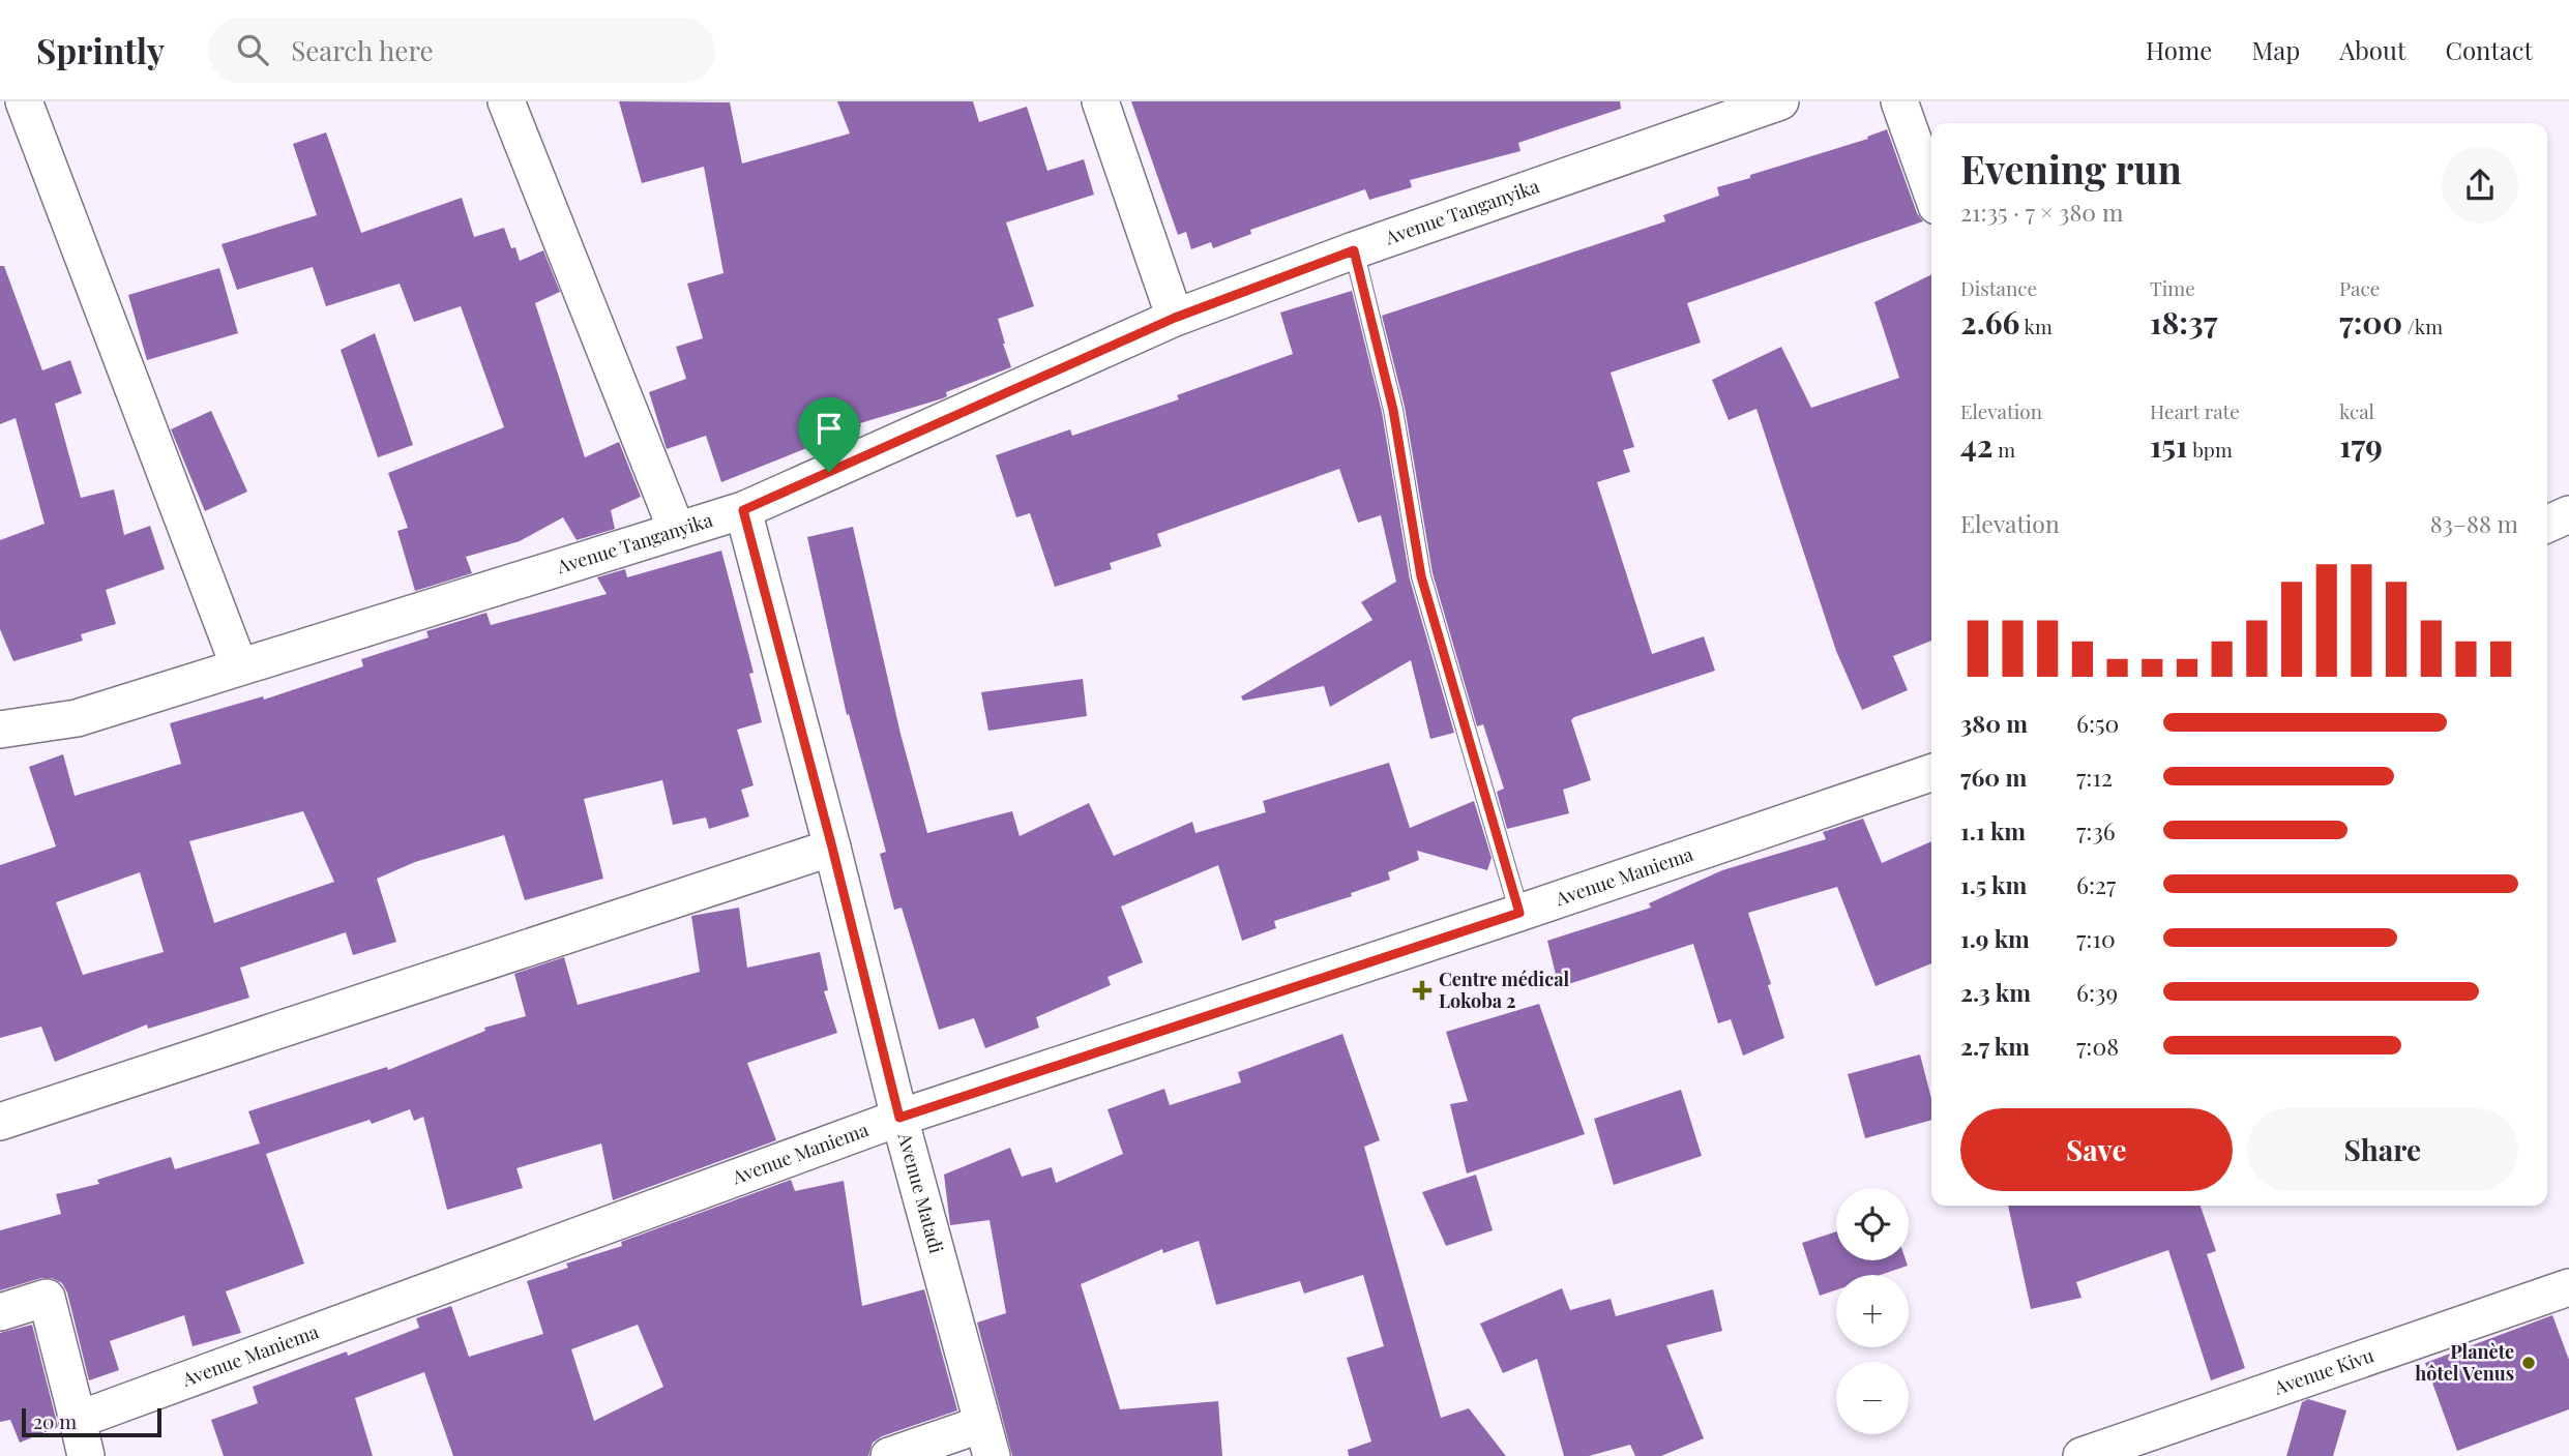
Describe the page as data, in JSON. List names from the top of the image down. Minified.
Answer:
{"streets":{"street":["Avenue Tanganyika","Avenue Maniema","Avenue Matadi","Avenue Kivu"]},"crossings":[["Avenue Tanganyika","Avenue Matadi"],["Avenue Maniema","Avenue Matadi"]],"places":{"health":["Centre médical Lokoba 2"],"other":["Planète hôtel Venus"]},"scale_bar":"20 m","page":{"header":"Sprintly","search":"Search here","nav":["Home","Map","About","Contact"],"heading":["Evening run","21:35 · 7 × 380 m"],"stats":[["Distance","2.66 km"],["Time","18:37"],["Pace","7:00 /km"],["Elevation","42 m"],["Heart rate","151 bpm"],["kcal","179"]],"chart":["Elevation","83–88 m"],"list":[{"name":"380 m","note":"6:50"},{"name":"760 m","note":"7:12"},{"name":"1.1 km","note":"7:36"},{"name":"1.5 km","note":"6:27"},{"name":"1.9 km","note":"7:10"},{"name":"2.3 km","note":"6:39"},{"name":"2.7 km","note":"7:08"}],"buttons":["Save","Share"],"map_buttons":["+","−"],"scale":"20 m"}}
